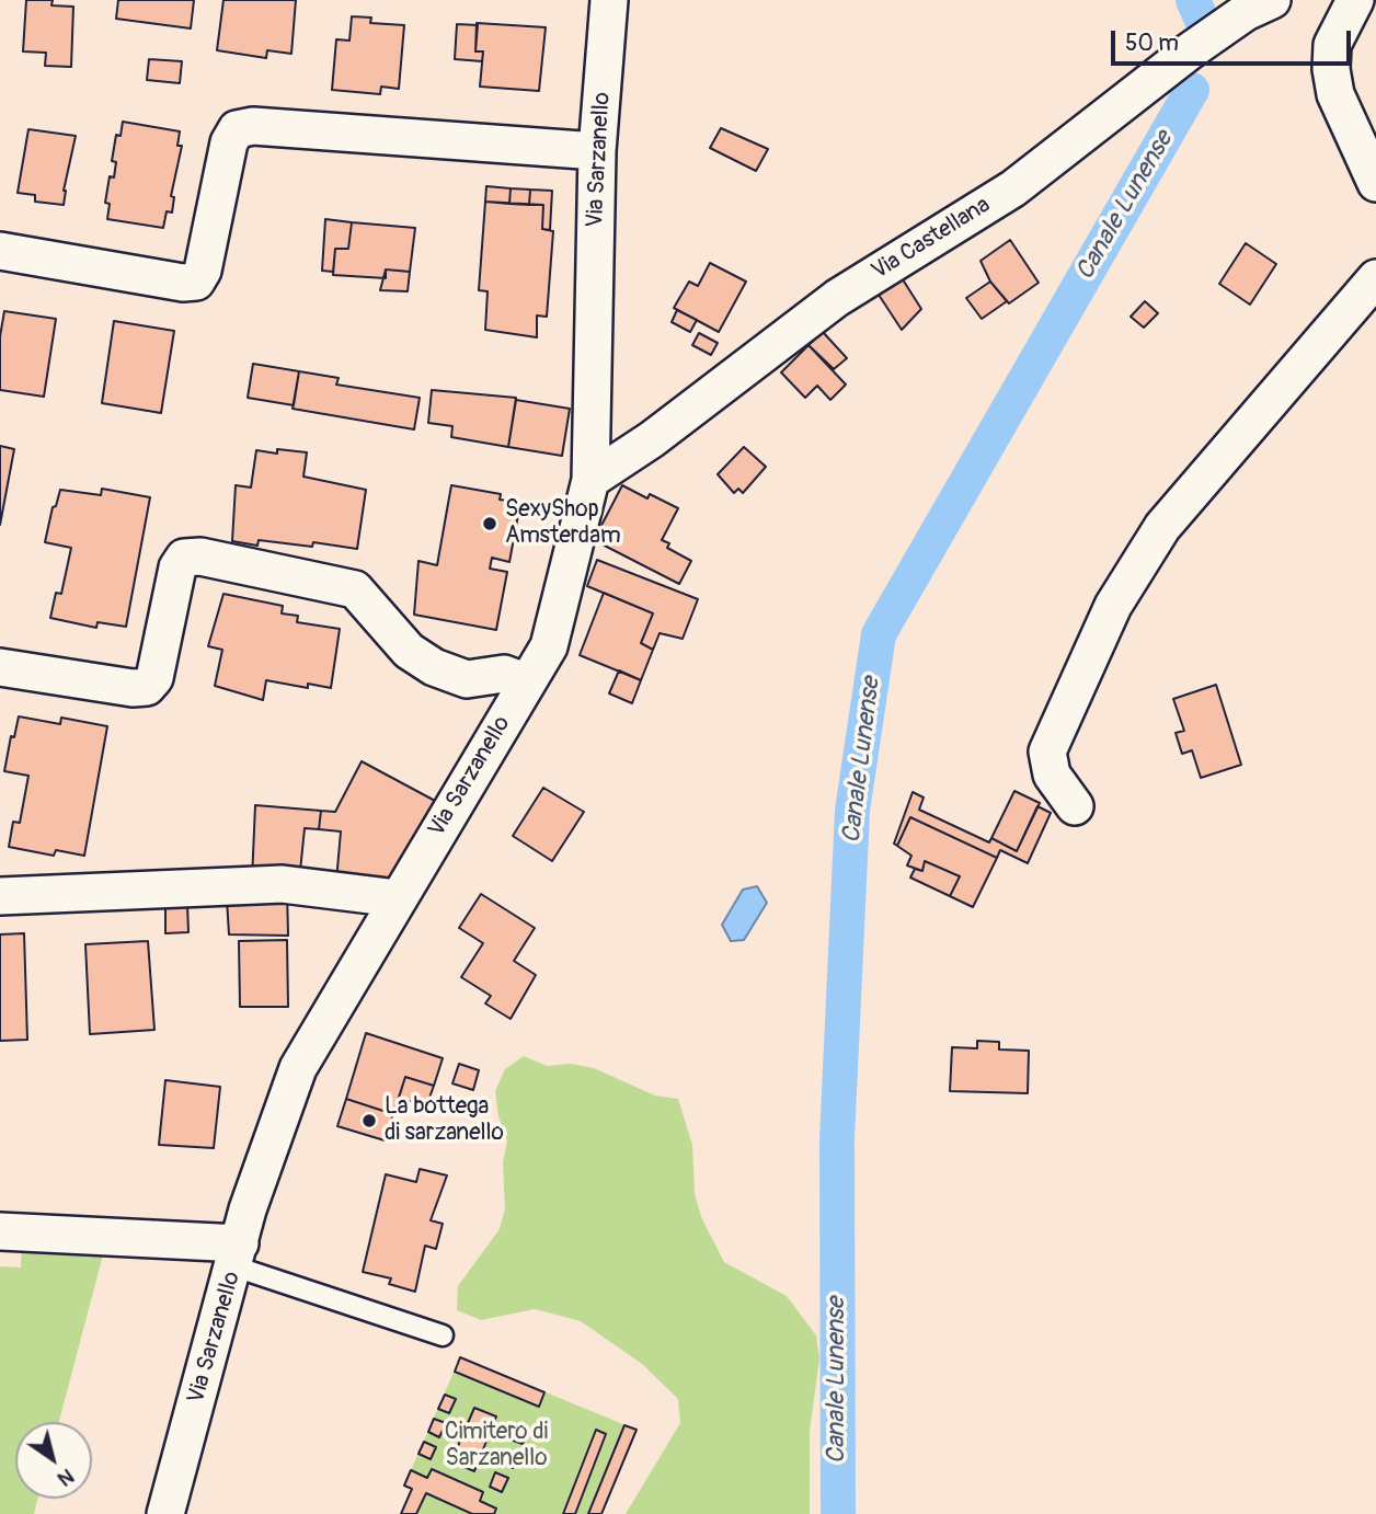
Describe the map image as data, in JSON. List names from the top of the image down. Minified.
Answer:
{"streets":{"street":["Via Sarzanello","Via Castellana"]},"crossings":[["Via Sarzanello","Via Castellana"]],"water":["Canale Lunense"],"parks":["Cimitero di Sarzanello"],"places":["SexyShop Amsterdam","La bottega di sarzanello"],"scale_bar":"50 m","north":"bottom right"}
